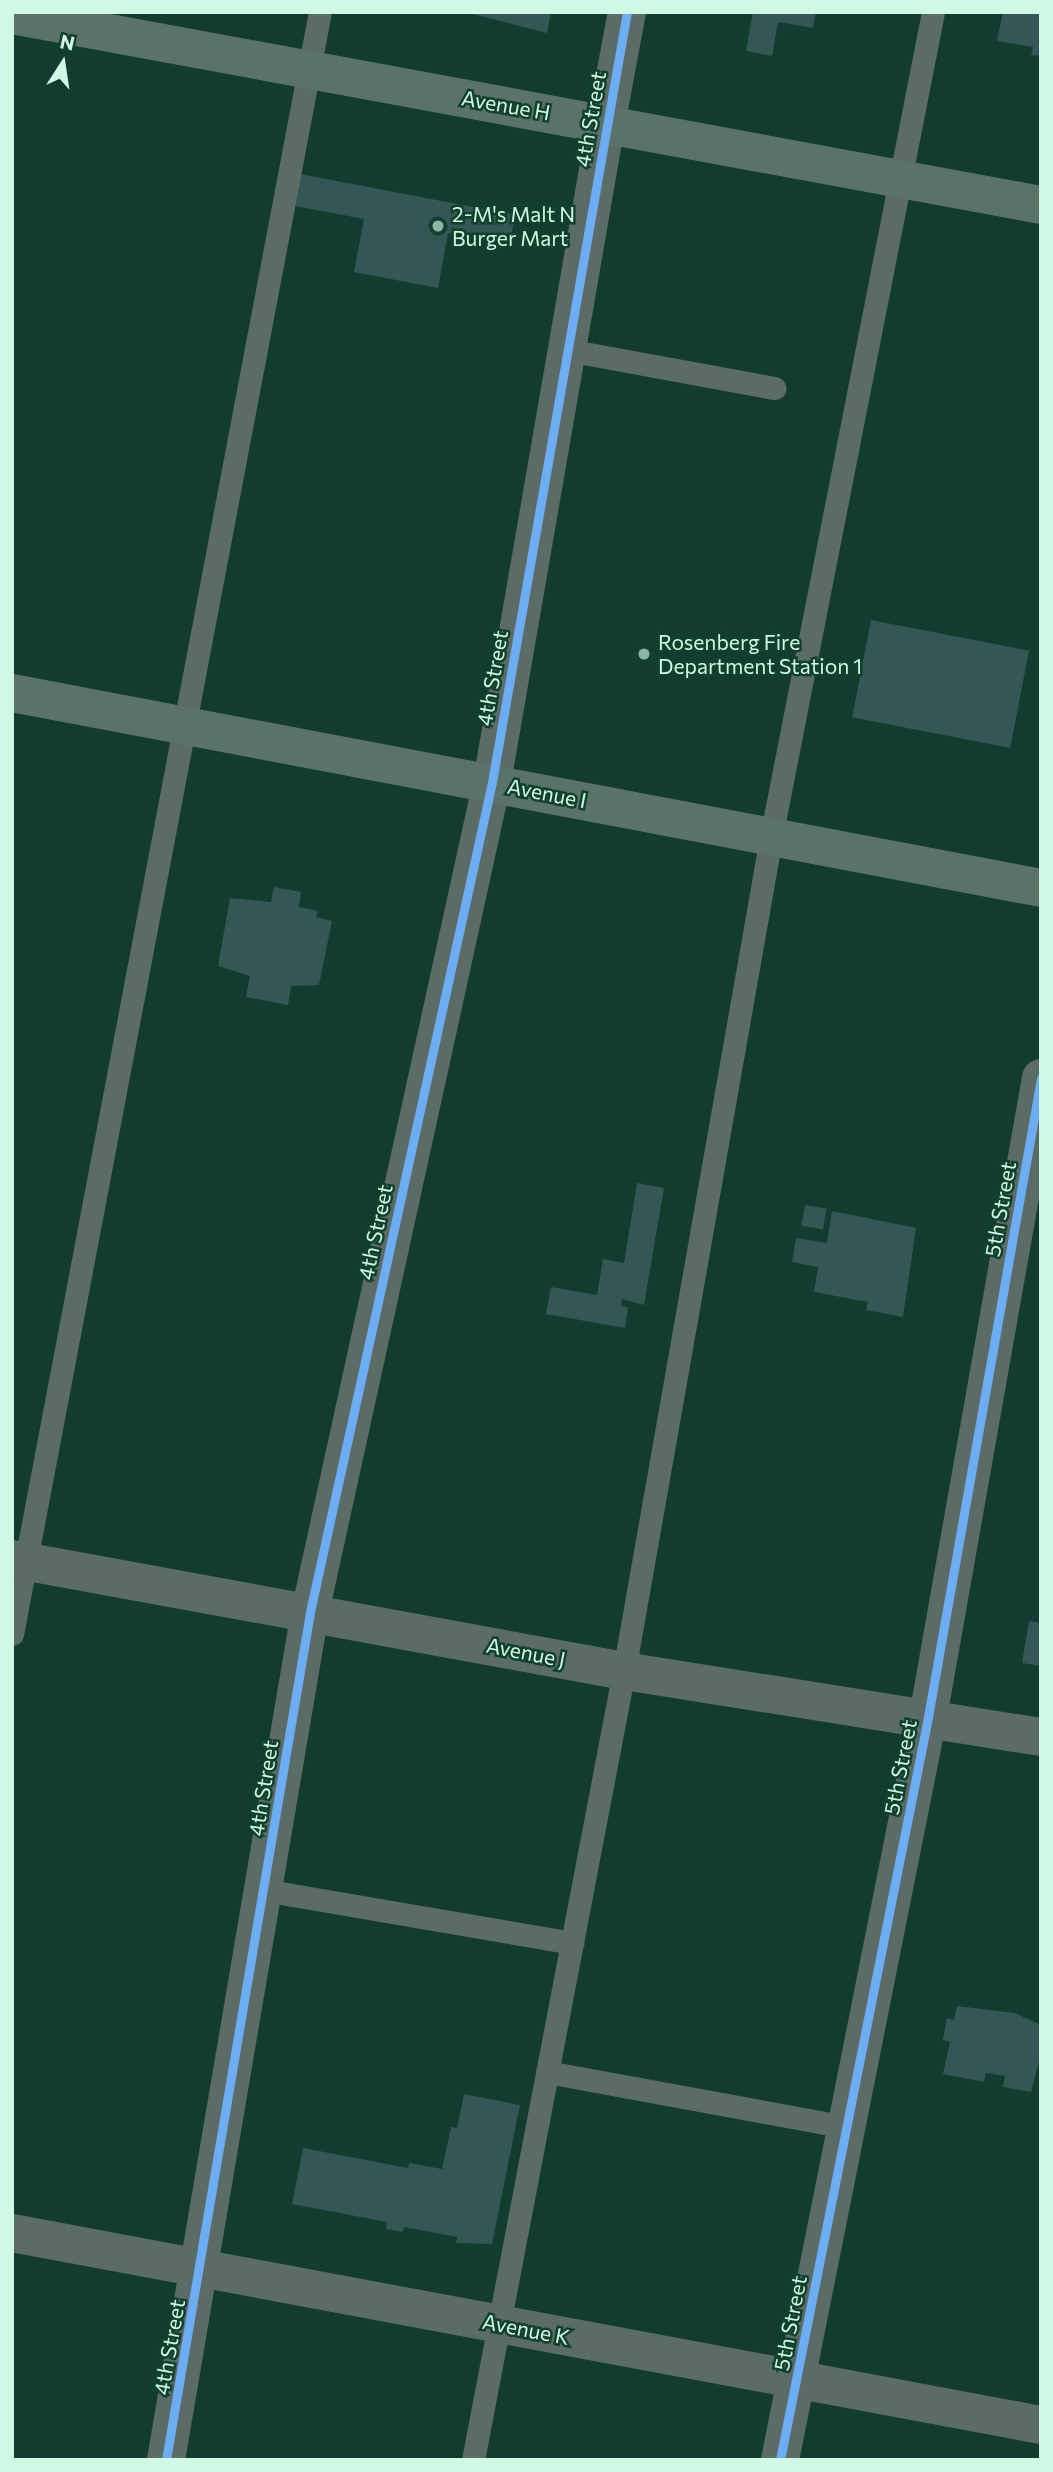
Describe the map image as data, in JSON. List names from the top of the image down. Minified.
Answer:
{"streets":{"main road":["Avenue H","Avenue I"],"street":["4th Street","5th Street","Avenue J","Avenue K"]},"crossings":[["Avenue H","4th Street"],["4th Street","Avenue I"],["4th Street","Avenue J"],["4th Street","Avenue K"],["5th Street","Avenue J"],["5th Street","Avenue K"]],"places":["2-M's Malt N Burger Mart","Rosenberg Fire Department Station 1"],"north":"top"}
